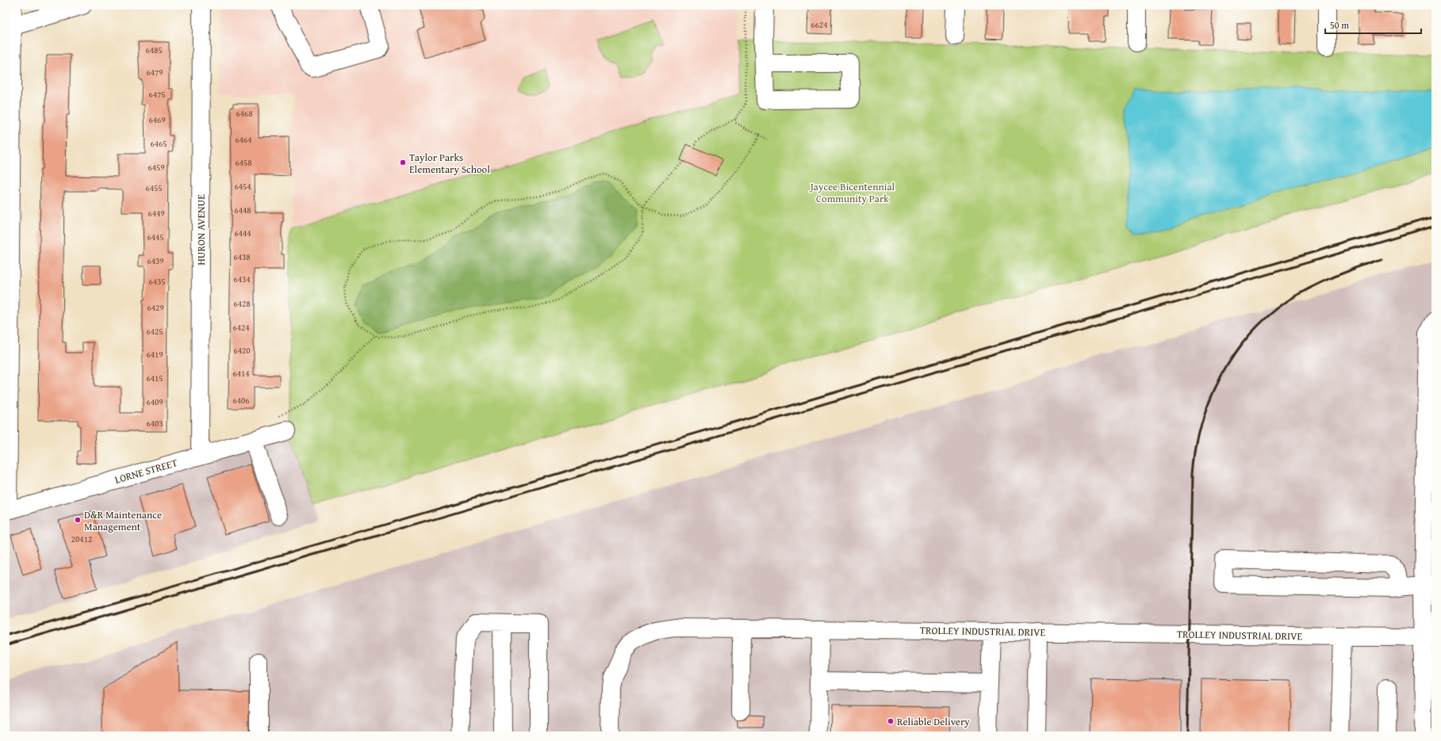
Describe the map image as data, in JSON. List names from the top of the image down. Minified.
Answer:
{"streets":{"street":["HURON AVENUE","LORNE STREET","TROLLEY INDUSTRIAL DRIVE"]},"crossings":[["HURON AVENUE","LORNE STREET"]],"parks":["Jaycee Bicentennial Community Park"],"places":["Taylor Parks Elementary School","D&R Maintenance Management","Reliable Delivery"],"house_numbers":["6624","6485","6479","6475","6468","6469","6464","6465","6458","6459","6454","6455","6448","6449","6444","6445","6438","6439","6434","6435","6428","6429","6424","6425","6420","6419","6414","6415","6406","6409","6403","20412"],"scale_bar":"50 m"}
